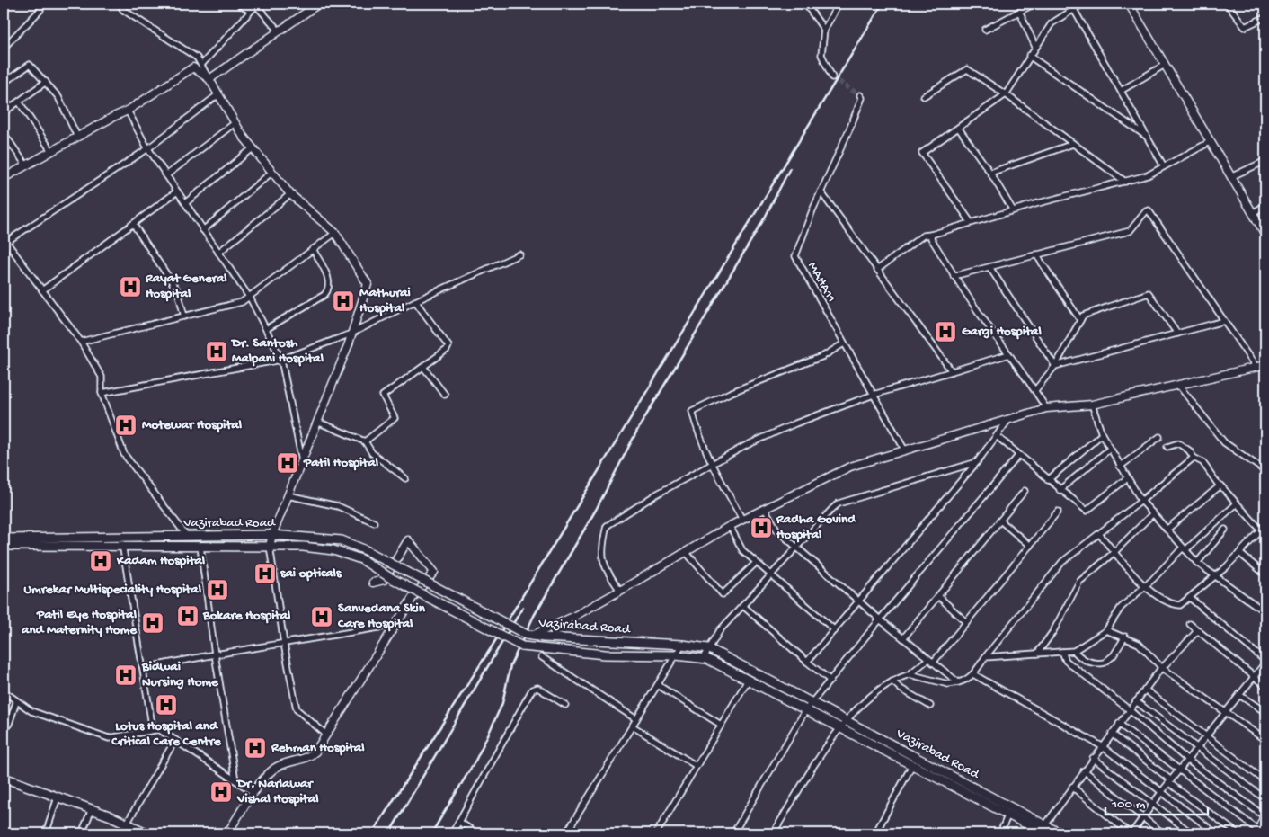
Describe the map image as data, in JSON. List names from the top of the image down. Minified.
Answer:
{"streets":{"main road":["Vazirabad Road"],"street":["MAHA11"]},"places":{"hospital":["Rayat General Hospital","Mathurai Hospital","Gargi Hospital","Dr. Santosh Malpani Hospital","Motewar Hospital","Patil Hospital","Radha Govind Hospital","Kadam Hospital","sai opticals","Umrekar Multispeciality Hospital","Bokare Hospital","Sanvedana Skin Care Hospital","Patil Eye Hospital and Maternity Home","Bidwai Nursing Home","Lotus Hospital and Critical Care Centre","Rehman Hospital","Dr. Narlawar Vishal Hospital"]},"scale_bar":"100 m"}
